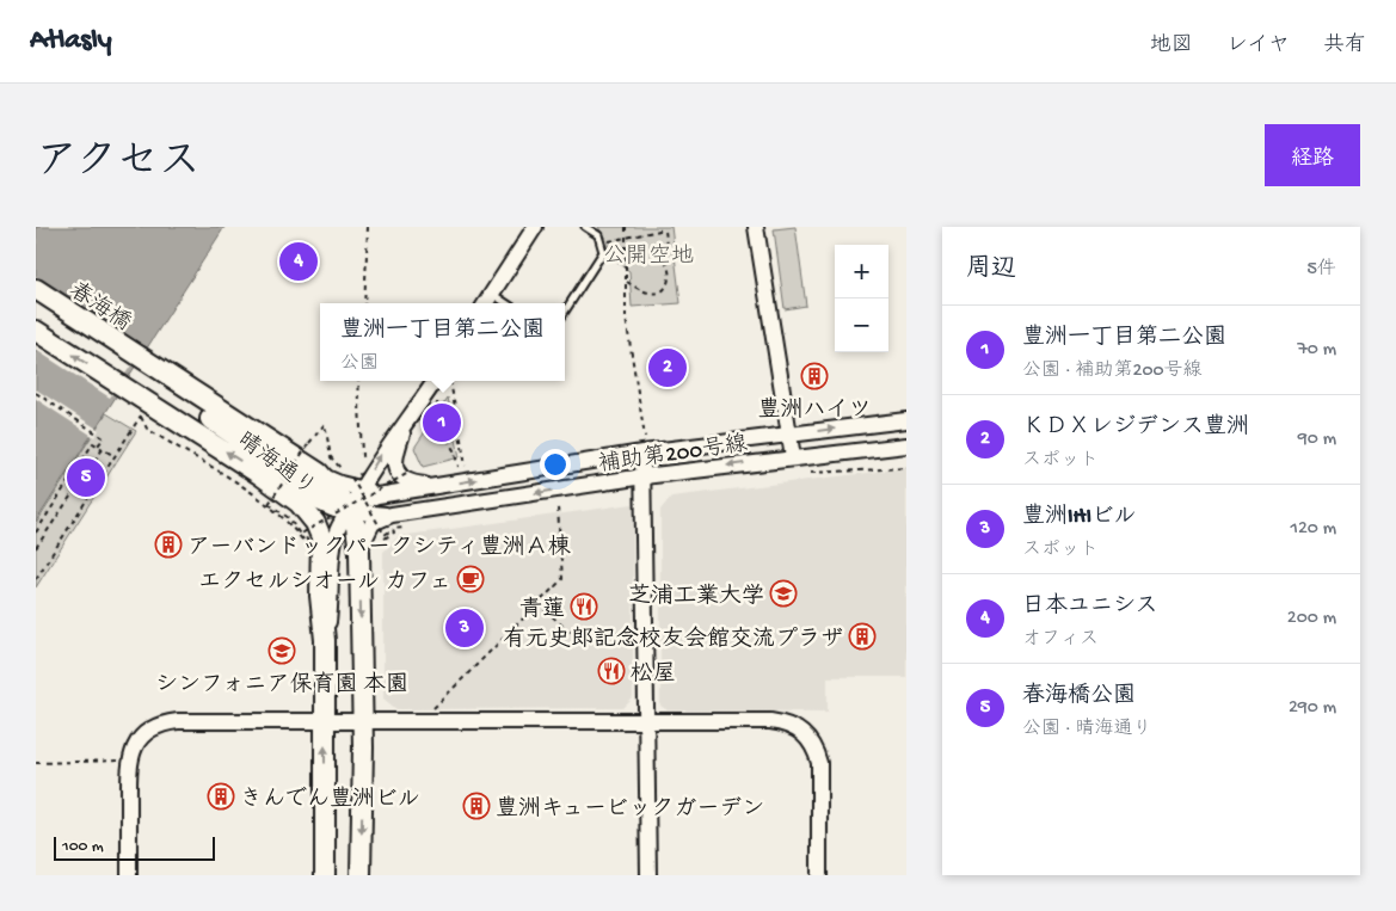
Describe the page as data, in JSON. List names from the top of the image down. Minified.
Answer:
{"streets":{"main road":["春海橋","晴海通り"],"street":["補助第200号線"]},"crossings":[["春海橋","晴海通り"],["補助第200号線","晴海通り"]],"parks":["公開空地"],"places":{"building":["豊洲ハイツ","アーバンドックパークシティ豊洲Ａ棟","有元史郎記念校友会館交流プラザ","きんでん豊洲ビル","豊洲キュービックガーデン"],"cafe":["エクセルシオール カフェ"],"school or university":["芝浦工業大学","シンフォニア保育園 本園"],"restaurant":["青蓮","松屋"]},"scale_bar":"100 m","page":{"header":"Atlasly","nav":["地図","レイヤ","共有"],"title":"アクセス","buttons":"経路","heading":["周辺","5件"],"pins":["4","2","1","5","3"],"map_buttons":["+","−"],"popup":["豊洲一丁目第二公園","公園"],"list":[{"mark":"1","name":"豊洲一丁目第二公園","note":"公園 · 補助第200号線","value":"70 m"},{"mark":"2","name":"ＫＤＸレジデンス豊洲","note":"スポット","value":"90 m"},{"mark":"3","name":"豊洲IHIビル","note":"スポット","value":"120 m"},{"mark":"4","name":"日本ユニシス","note":"オフィス","value":"200 m"},{"mark":"5","name":"春海橋公園","note":"公園 · 晴海通り","value":"290 m"}],"scale":"100 m"}}
